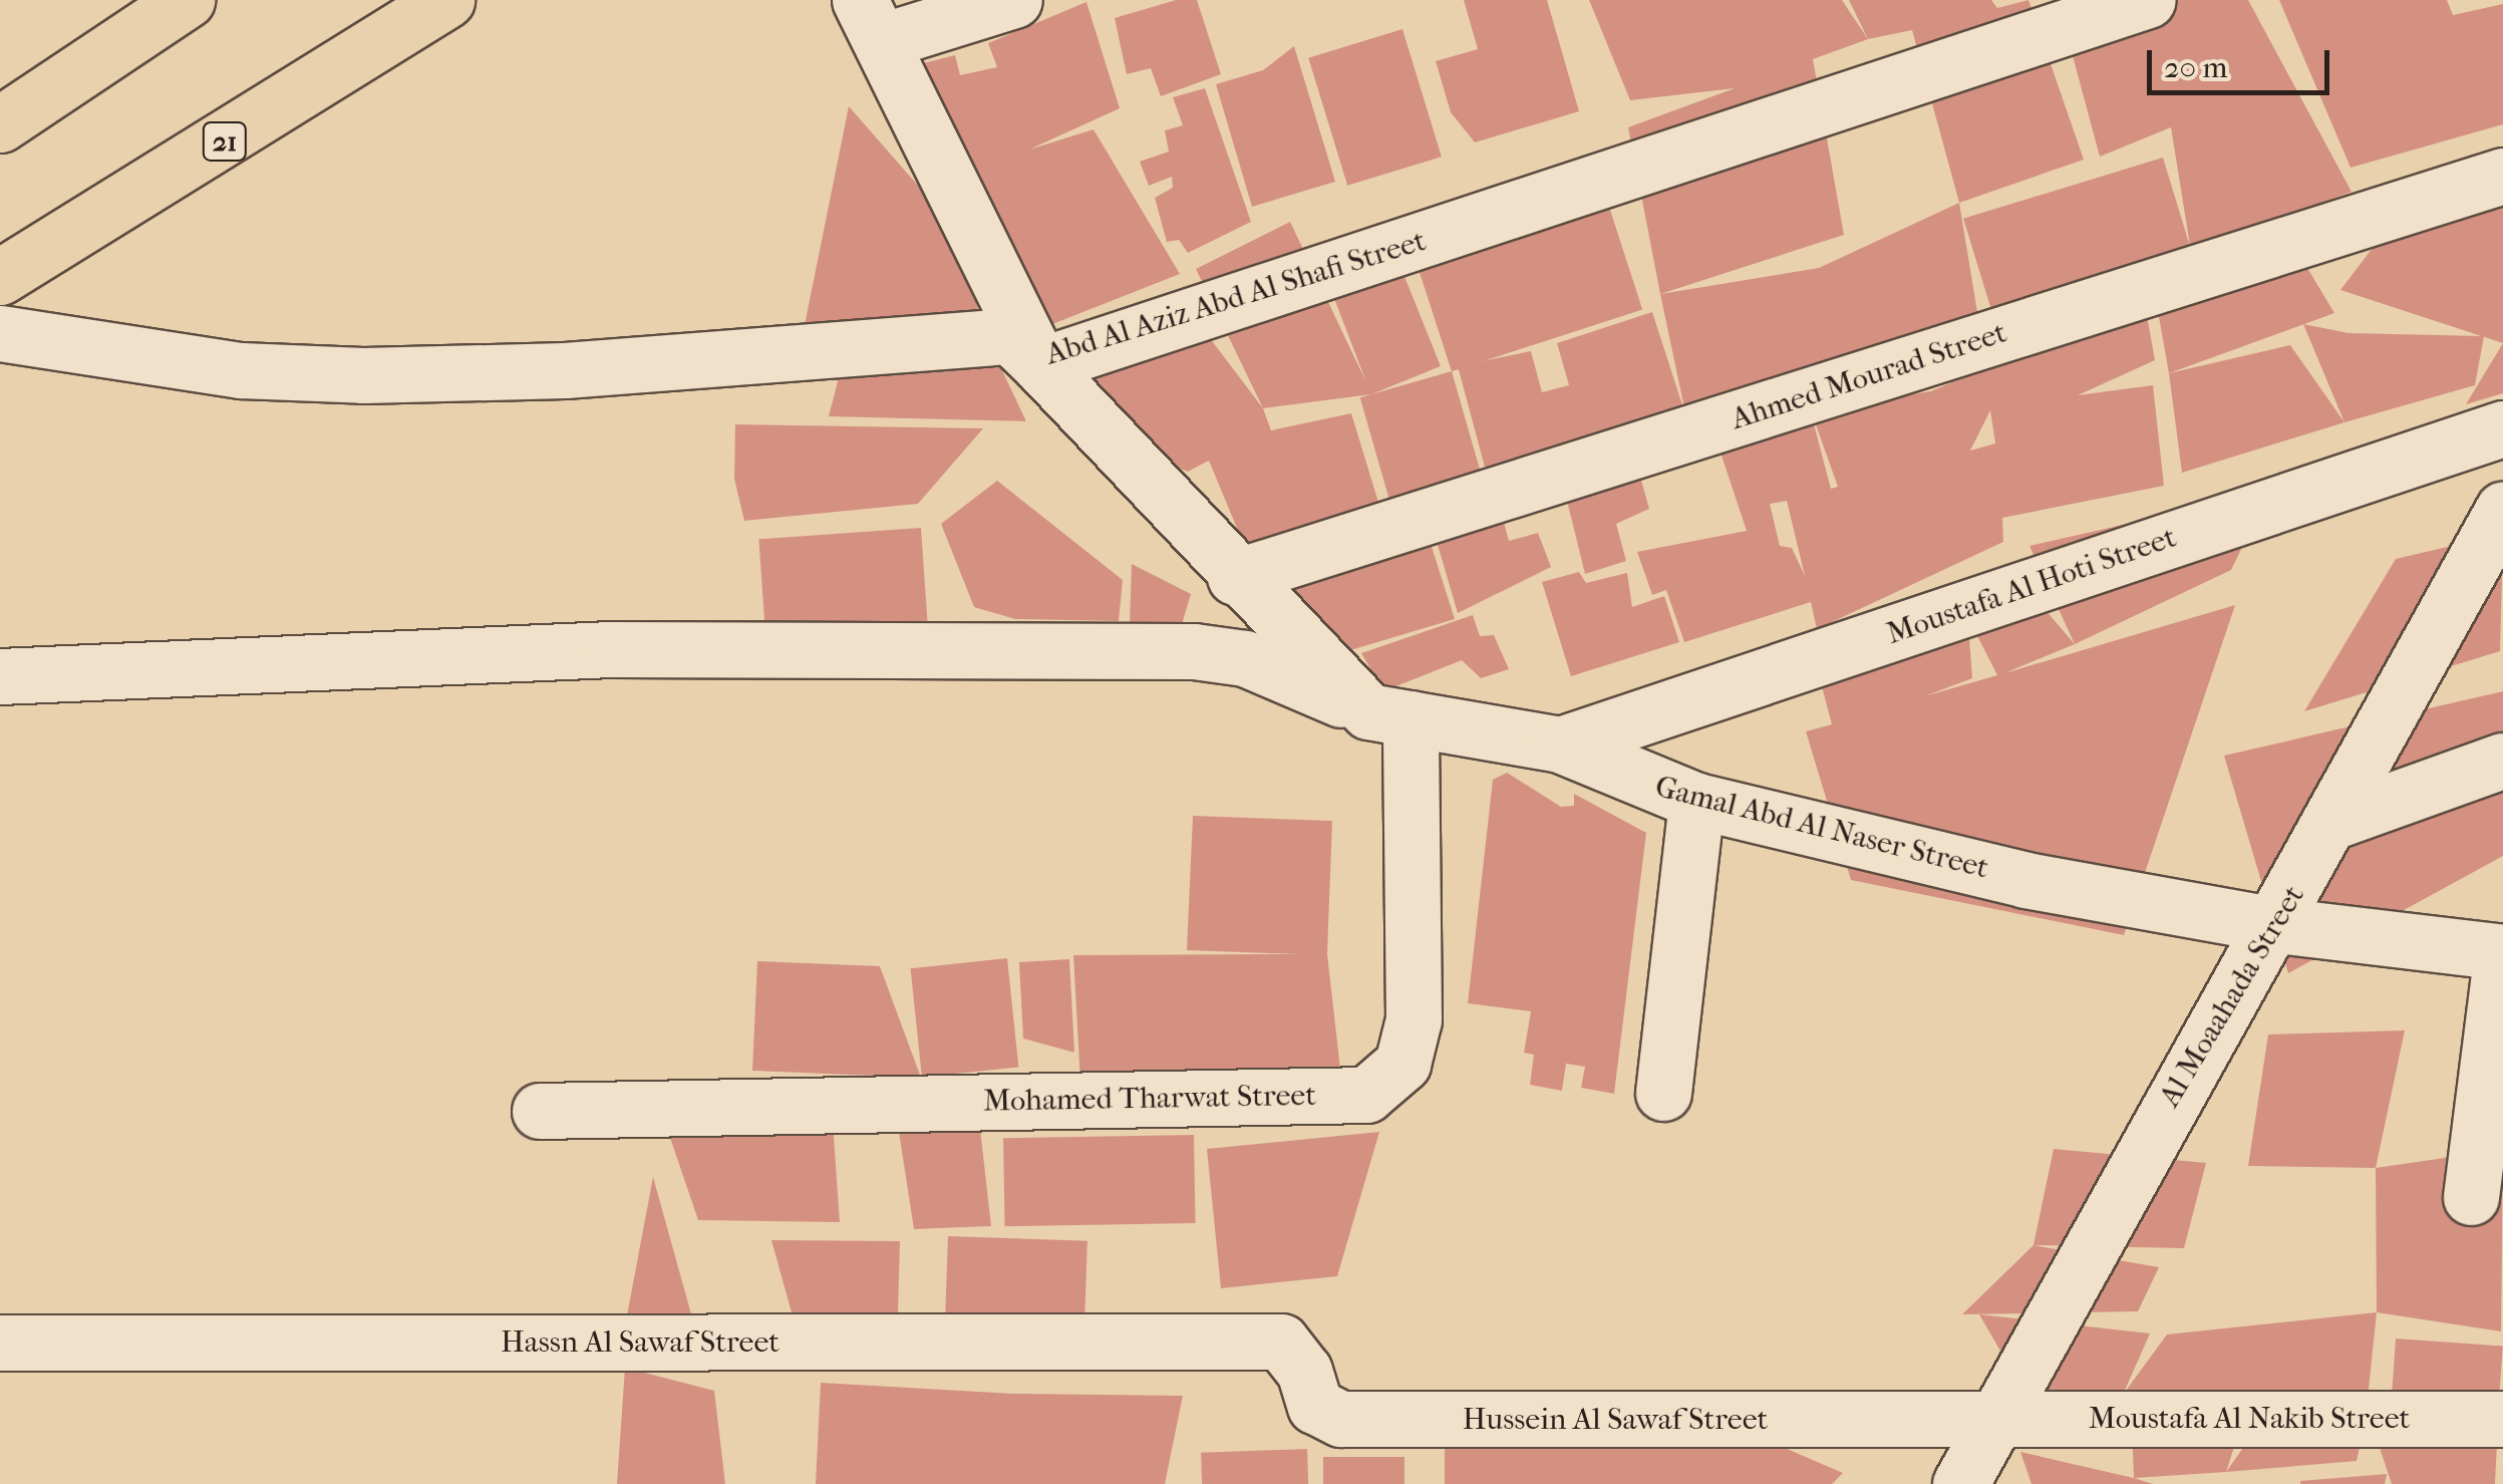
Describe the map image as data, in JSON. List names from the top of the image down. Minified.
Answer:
{"streets":{"highway":["21"],"street":["Abd Al Aziz Abd Al Shafi Street","Ahmed Mourad Street","Moustafa Al Hoti Street","Gamal Abd Al Naser Street","Al Moaahada Street","Mohamed Tharwat Street","Hassn Al Sawaf Street","Moustafa Al Nakib Street","Hussein Al Sawaf Street"]},"crossings":[["Moustafa Al Hoti Street","Gamal Abd Al Naser Street"],["Gamal Abd Al Naser Street","Al Moaahada Street"],["Gamal Abd Al Naser Street","Mohamed Tharwat Street"],["Al Moaahada Street","Moustafa Al Nakib Street"],["Al Moaahada Street","Hussein Al Sawaf Street"],["Hassn Al Sawaf Street","Hussein Al Sawaf Street"],["Moustafa Al Nakib Street","Hussein Al Sawaf Street"]],"scale_bar":"20 m"}
